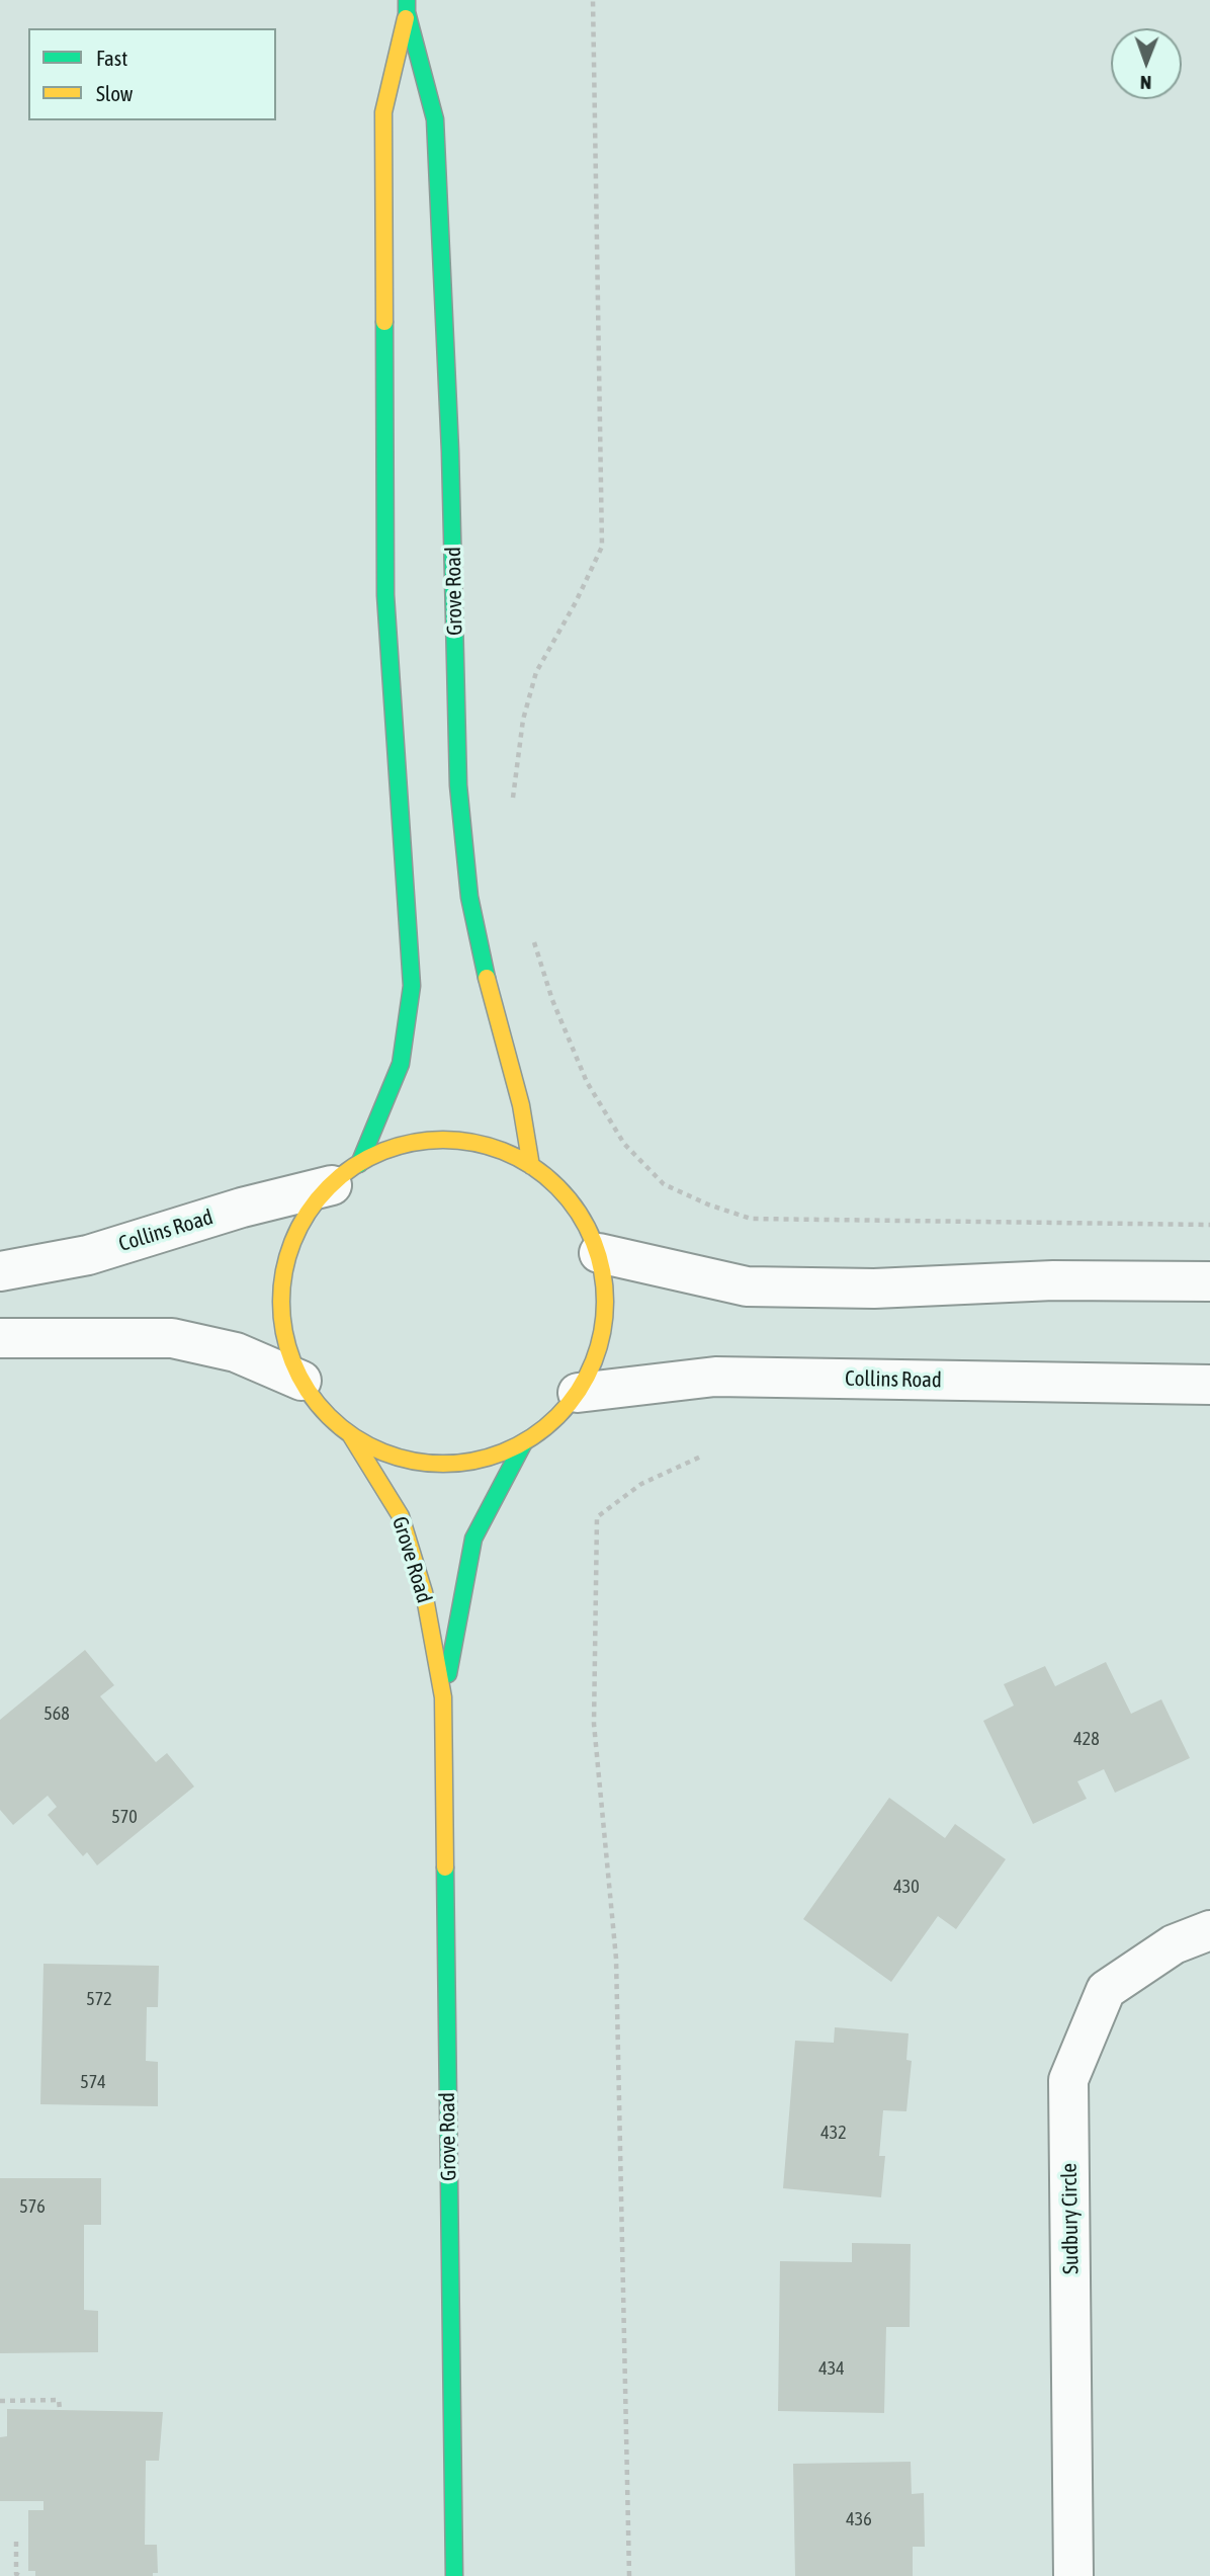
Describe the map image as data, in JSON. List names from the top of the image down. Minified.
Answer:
{"streets":{"street":["Grove Road","Collins Road","Sudbury Circle"]},"crossings":[["Grove Road","Collins Road"]],"house_numbers":["568","428","570","430","572","574","432","576","434","436"],"legend":["Fast","Slow"],"north":"bottom"}
